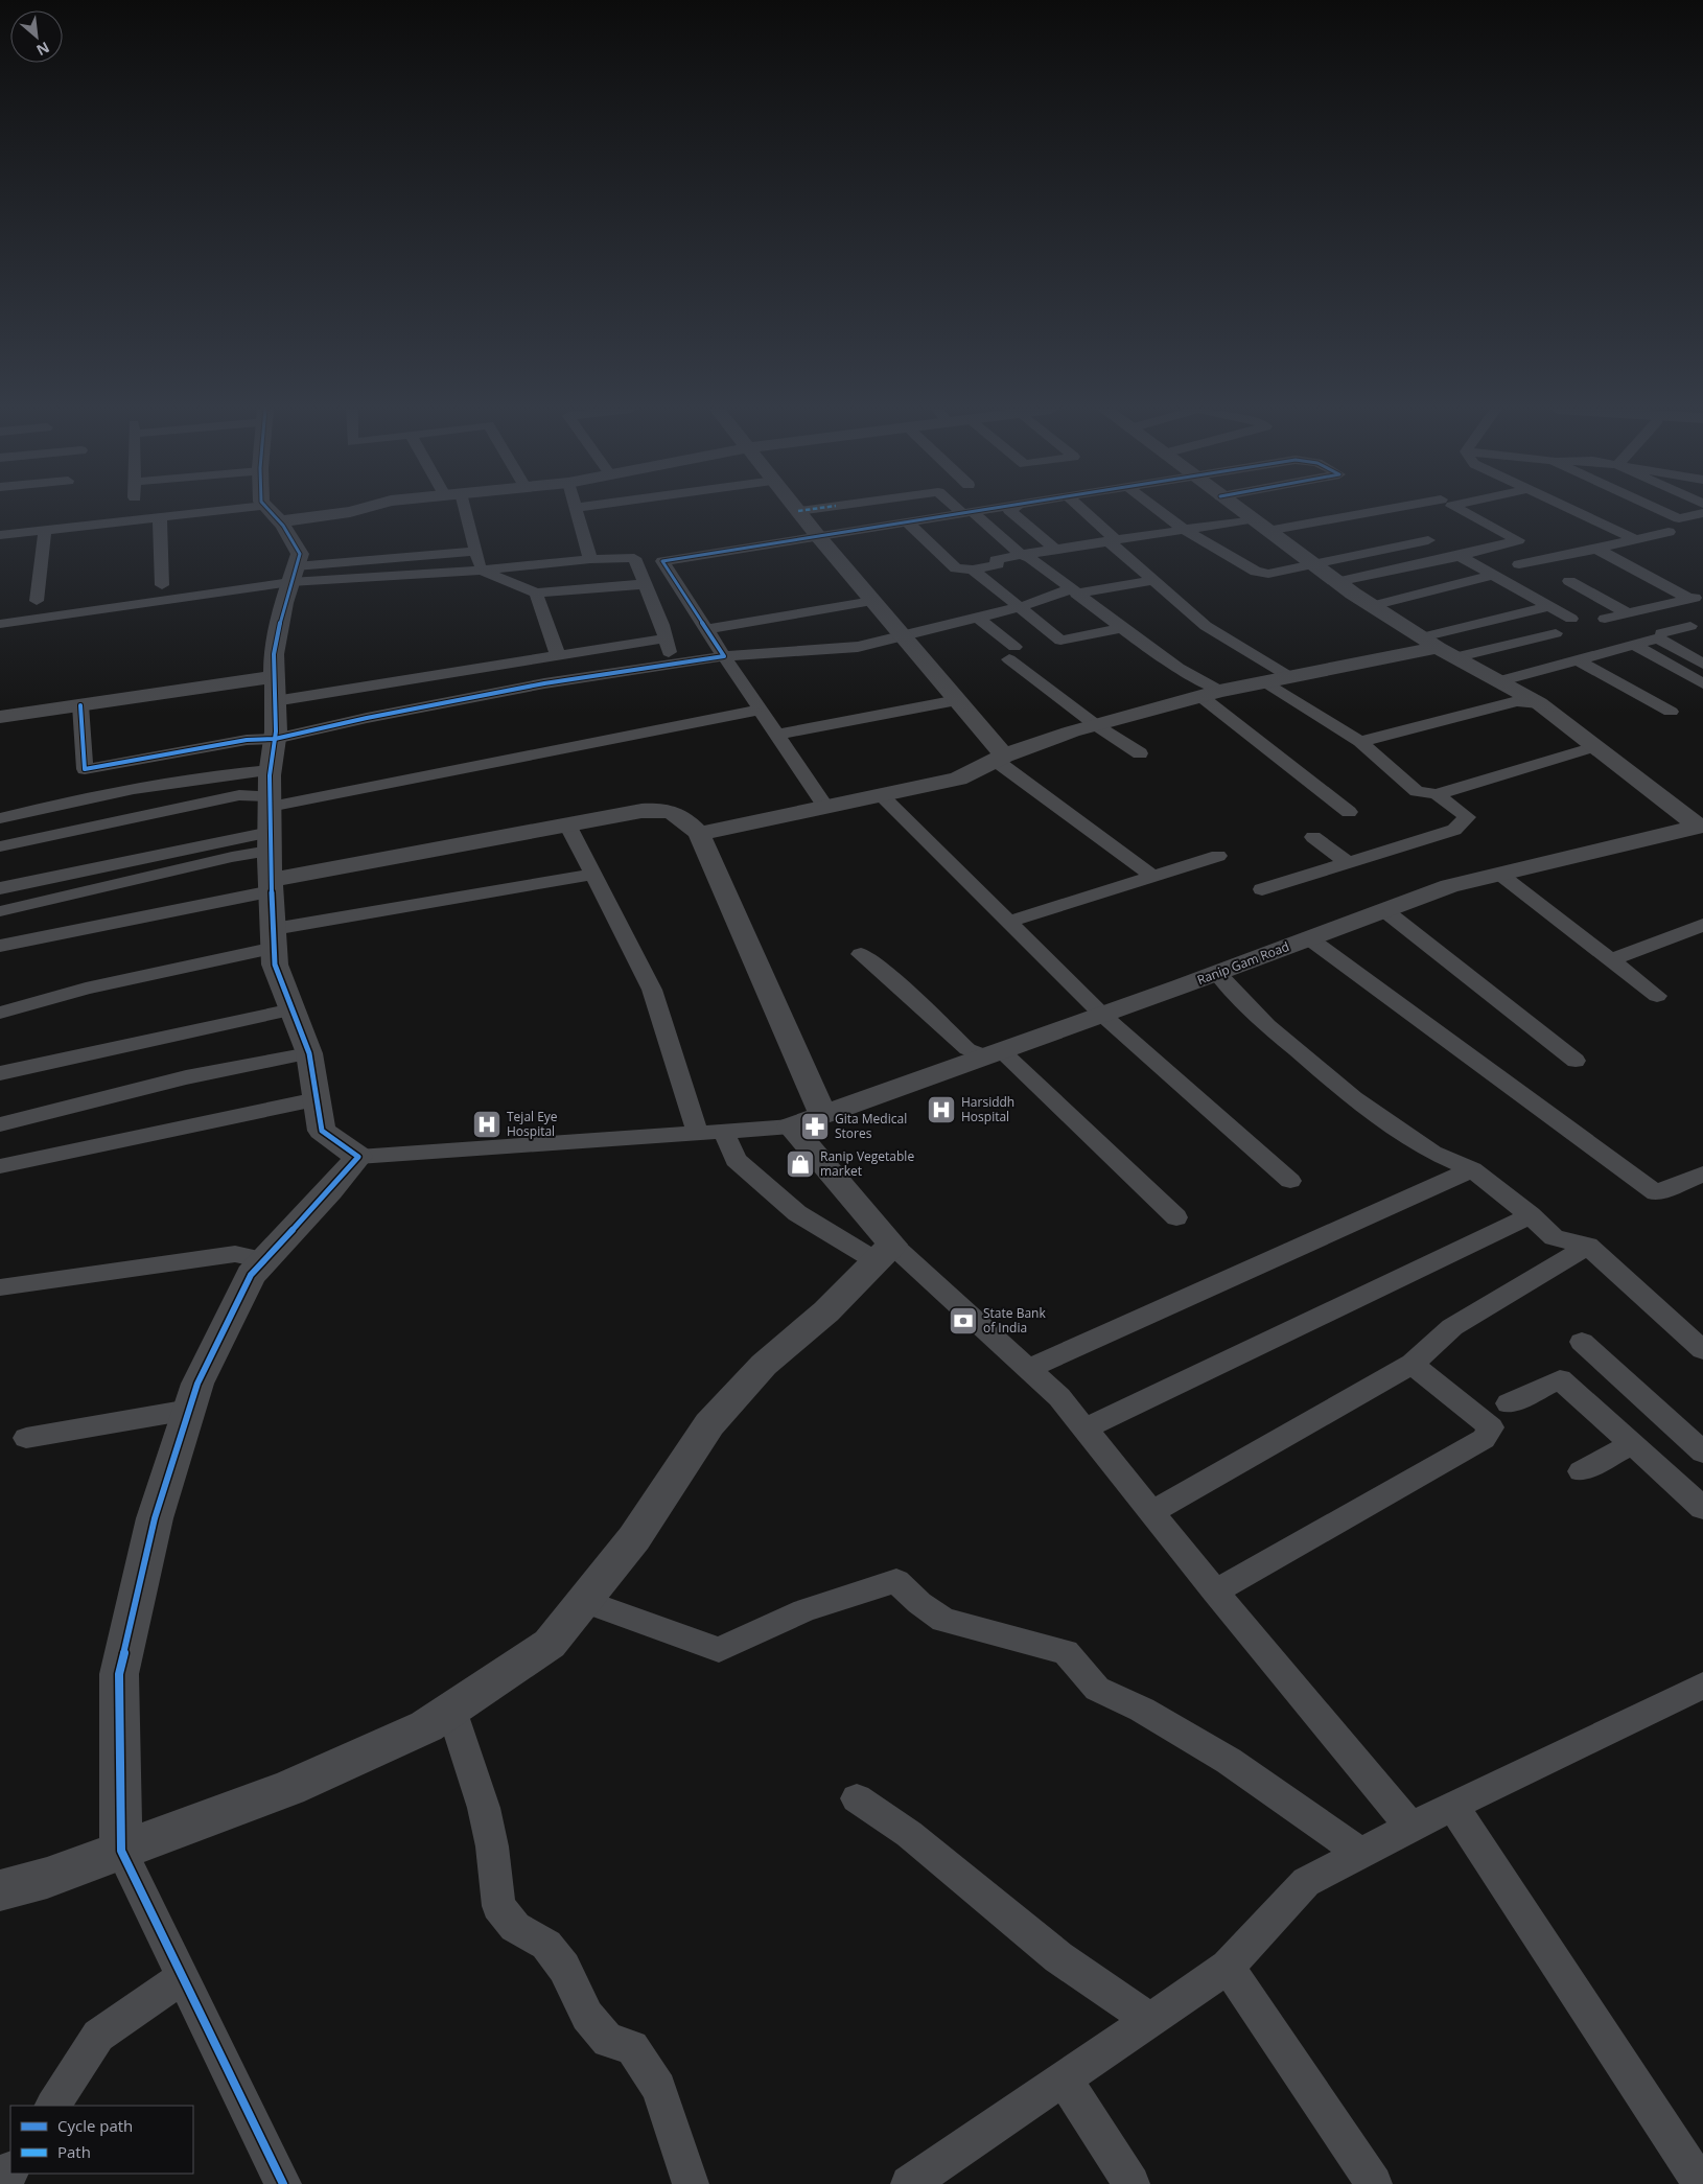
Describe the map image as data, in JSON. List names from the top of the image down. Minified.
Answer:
{"streets":{"street":["Ranip Gam Road"]},"places":{"hospital":["Harsiddh Hospital","Tejal Eye Hospital"],"pharmacy":["Gita Medical Stores"],"shop":["Ranip Vegetable market"],"bank":["State Bank of India"]},"legend":["Cycle path","Path"],"north":"bottom right"}
